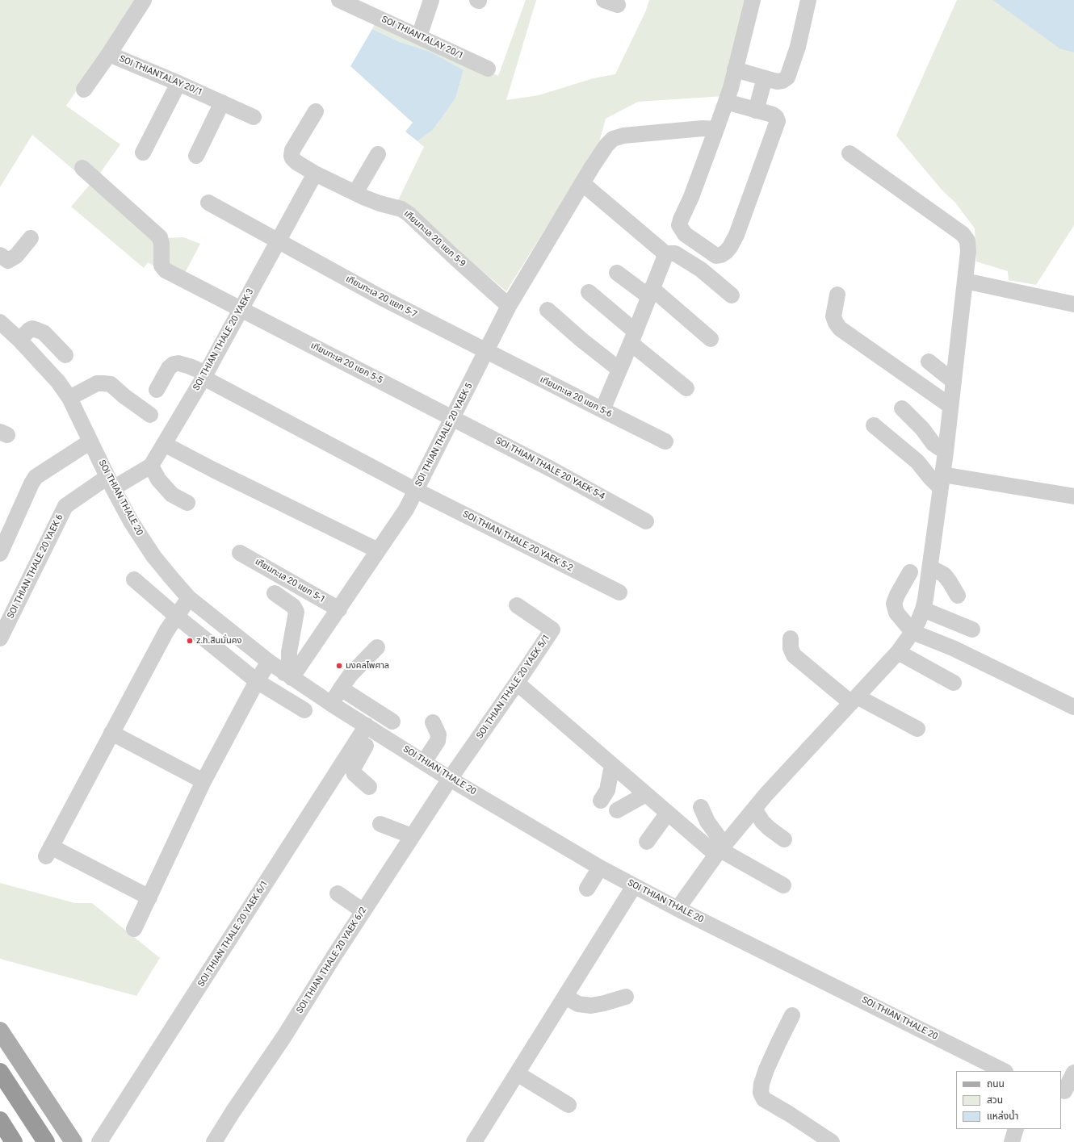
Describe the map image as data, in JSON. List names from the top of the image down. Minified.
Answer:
{"streets":{"street":["SOI THIANTALAY 20/1","เทียนทะเล 20 แยก 5-9","เทียนทะเล 20 แยก 5-7","SOI THIAN THALE 20 YAEK 3","เทียนทะเล 20 แยก 5-5","เทียนทะเล 20 แยก 5-6","SOI THIAN THALE 20 YAEK 5","SOI THIAN THALE 20 YAEK 5-4","SOI THIAN THALE 20","SOI THIAN THALE 20 YAEK 5-2","SOI THIAN THALE 20 YAEK 6","เทียนทะเล 20 แยก 5-1","SOI THIAN THALE 20 YAEK 5/1","SOI THIAN THALE 20 YAEK 6/1","SOI THIAN THALE 20 YAEK 6/2"]},"crossings":[["เทียนทะเล 20 แยก 5-9","SOI THIAN THALE 20 YAEK 3"],["เทียนทะเล 20 แยก 5-9","SOI THIAN THALE 20 YAEK 5"],["เทียนทะเล 20 แยก 5-7","SOI THIAN THALE 20 YAEK 3"],["เทียนทะเล 20 แยก 5-7","เทียนทะเล 20 แยก 5-6"],["เทียนทะเล 20 แยก 5-7","SOI THIAN THALE 20 YAEK 5"],["SOI THIAN THALE 20 YAEK 3","เทียนทะเล 20 แยก 5-5"],["SOI THIAN THALE 20 YAEK 3","SOI THIAN THALE 20"],["SOI THIAN THALE 20 YAEK 3","SOI THIAN THALE 20 YAEK 5-2"],["SOI THIAN THALE 20 YAEK 3","SOI THIAN THALE 20 YAEK 6"],["เทียนทะเล 20 แยก 5-5","SOI THIAN THALE 20 YAEK 5"],["เทียนทะเล 20 แยก 5-5","SOI THIAN THALE 20 YAEK 5-4"],["เทียนทะเล 20 แยก 5-6","SOI THIAN THALE 20 YAEK 5"],["SOI THIAN THALE 20 YAEK 5","SOI THIAN THALE 20 YAEK 5-4"],["SOI THIAN THALE 20 YAEK 5","SOI THIAN THALE 20"],["SOI THIAN THALE 20 YAEK 5","SOI THIAN THALE 20 YAEK 5-2"],["SOI THIAN THALE 20 YAEK 5","เทียนทะเล 20 แยก 5-1"],["SOI THIAN THALE 20","SOI THIAN THALE 20 YAEK 6"],["SOI THIAN THALE 20","SOI THIAN THALE 20 YAEK 5/1"],["SOI THIAN THALE 20","SOI THIAN THALE 20 YAEK 6/1"],["SOI THIAN THALE 20","SOI THIAN THALE 20 YAEK 6/2"],["SOI THIAN THALE 20 YAEK 5/1","SOI THIAN THALE 20 YAEK 6/2"]],"places":["z.h.สินมั่นคง","มงคลไพศาล"],"legend":["ถนน","สวน","แหล่งน้ำ"]}
